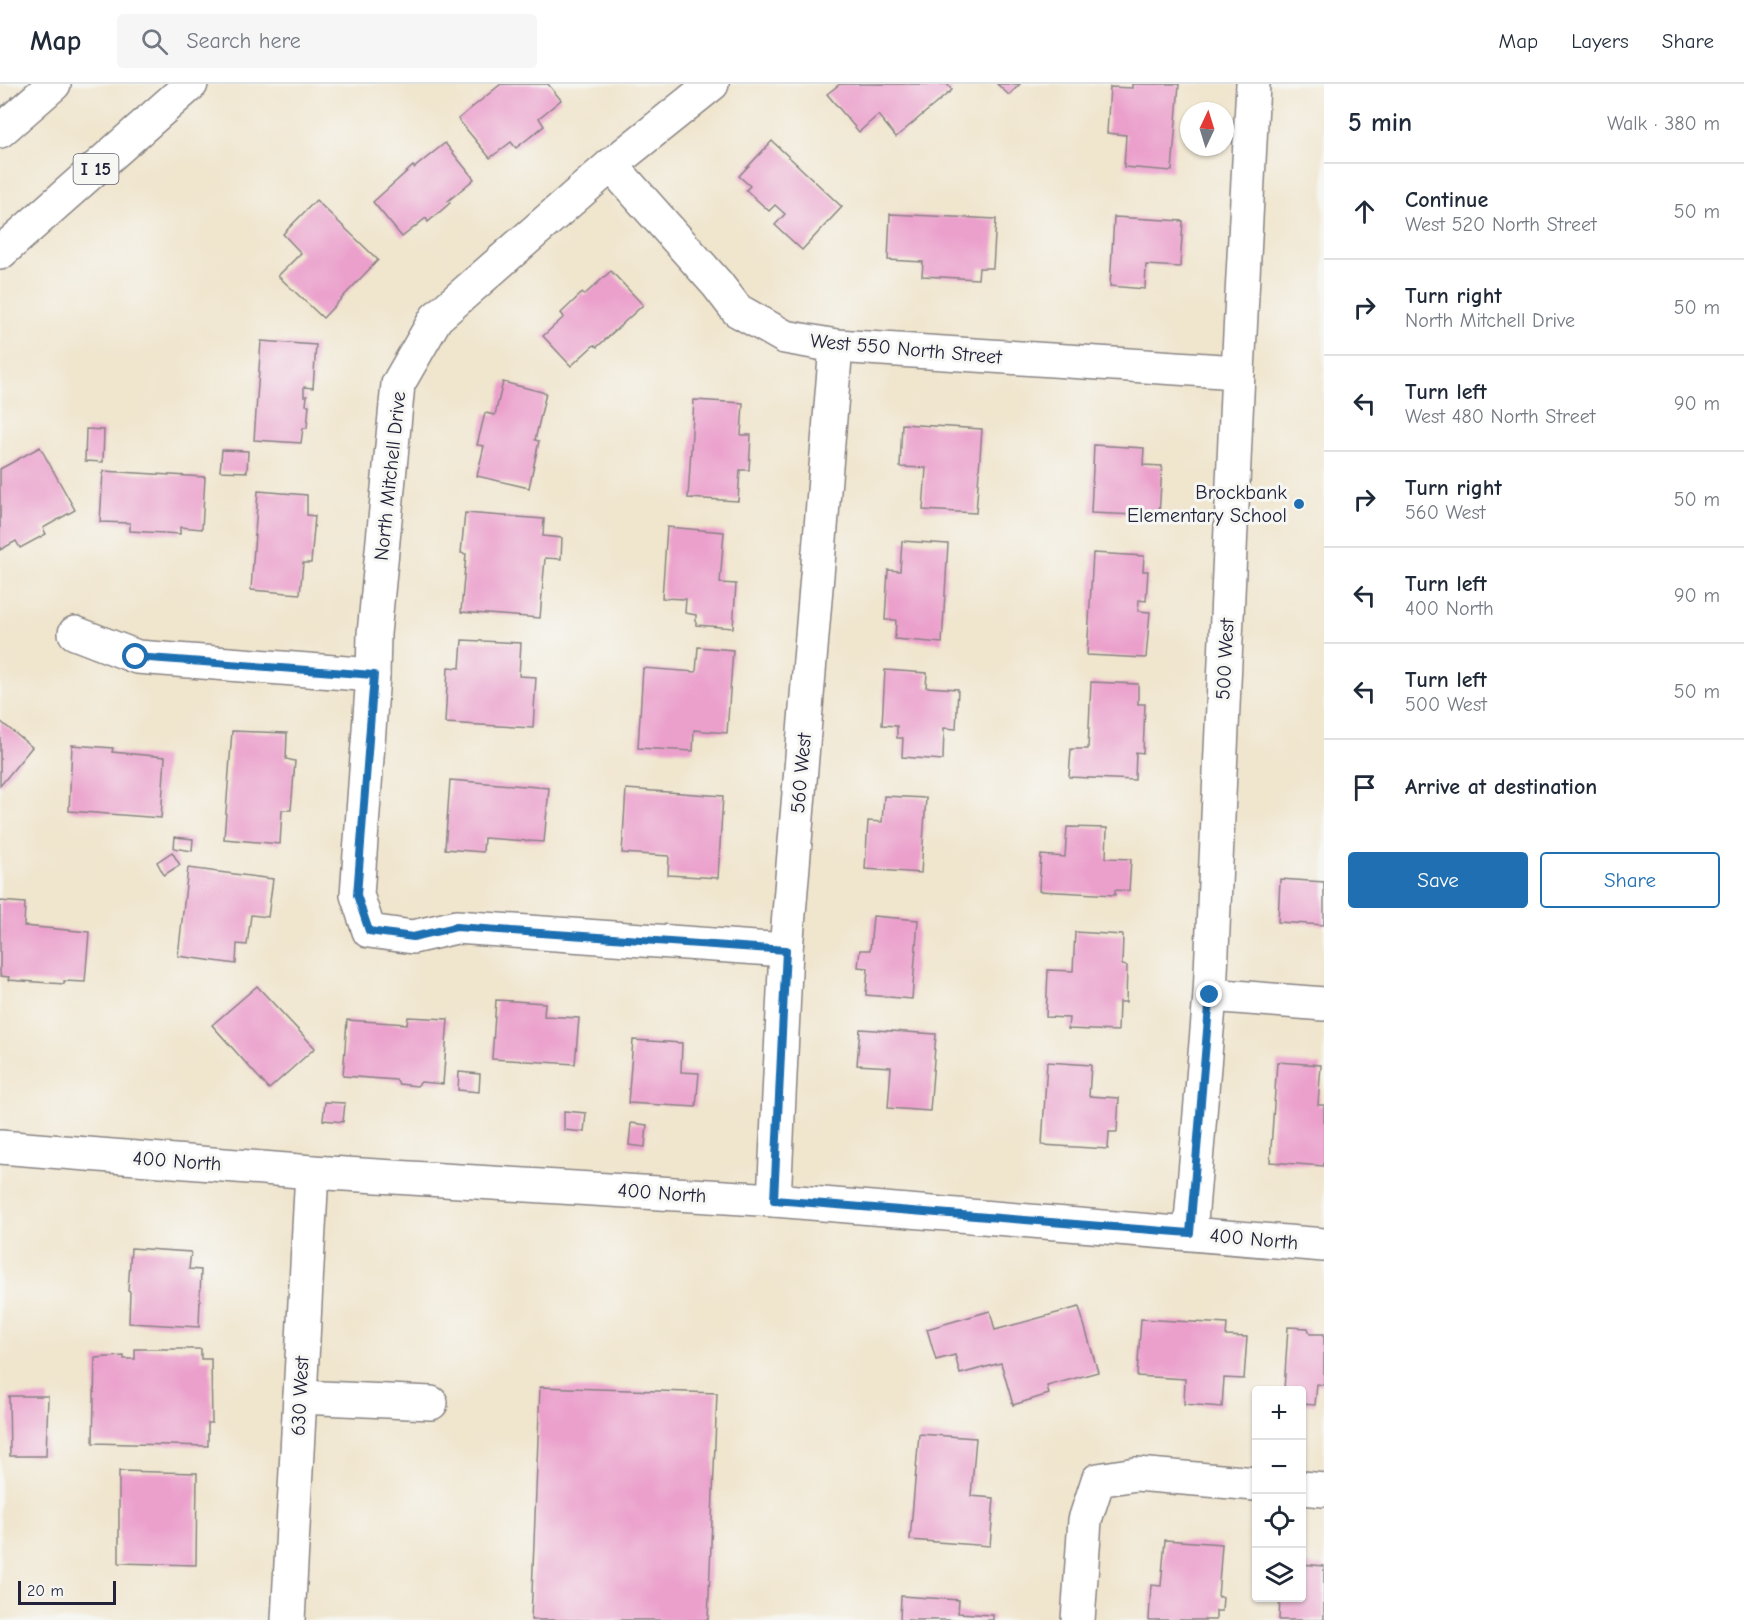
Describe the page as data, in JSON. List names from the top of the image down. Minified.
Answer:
{"streets":{"main road":["I 15","West 550 North Street","North Mitchell Drive","500 West","560 West","400 North","630 West"]},"crossings":[["West 550 North Street","North Mitchell Drive"],["West 550 North Street","500 West"],["West 550 North Street","560 West"],["North Mitchell Drive","560 West"],["500 West","400 North"],["560 West","400 North"],["400 North","630 West"]],"places":["Brockbank Elementary School"],"scale_bar":"20 m","north":"top","page":{"header":"Map","search":"Search here","nav":["Map","Layers","Share"],"heading":["5 min","Walk · 380 m"],"list":[["Continue","West 520 North Street","50 m"],["Turn right","North Mitchell Drive","50 m"],["Turn left","West 480 North Street","90 m"],["Turn right","560 West","50 m"],["Turn left","400 North","90 m"],["Turn left","500 West","50 m"],"Arrive at destination"],"buttons":["Save","Share"],"map_buttons":["+","−"],"scale":"20 m"}}
